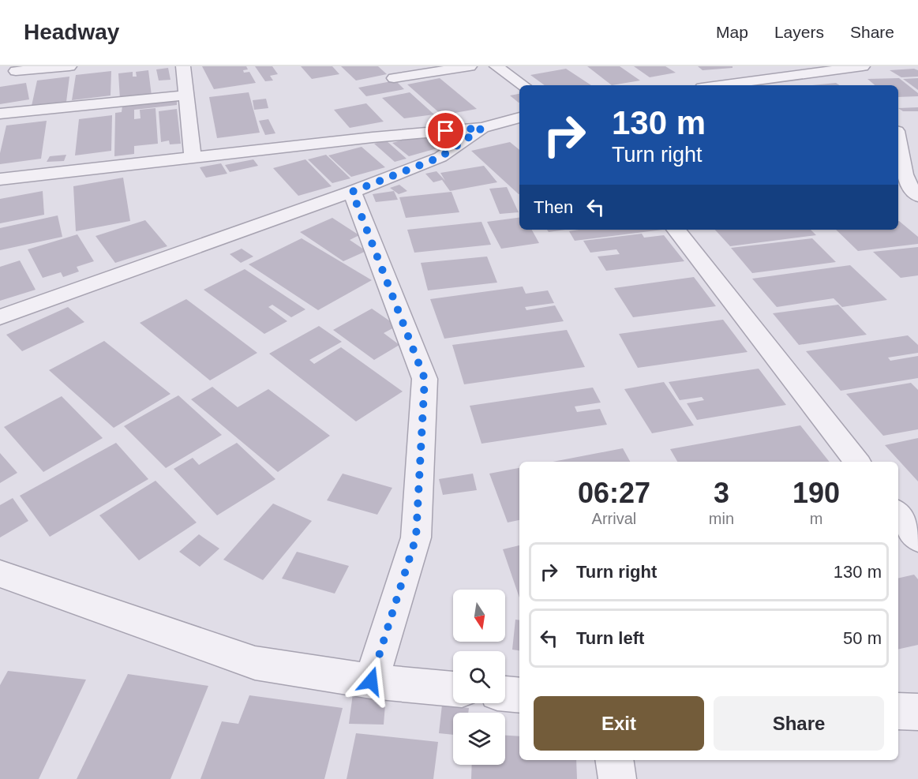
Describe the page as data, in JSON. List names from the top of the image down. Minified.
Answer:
{"north":"bottom","page":{"header":"Headway","nav":["Map","Layers","Share"],"turn":["130 m","Turn right"],"then":"Then","eta":["06:27","Arrival","3","min","190","m"],"list":[{"name":"Turn right","value":"130 m"},{"name":"Turn left","value":"50 m"}],"buttons":["Exit","Share"]}}
